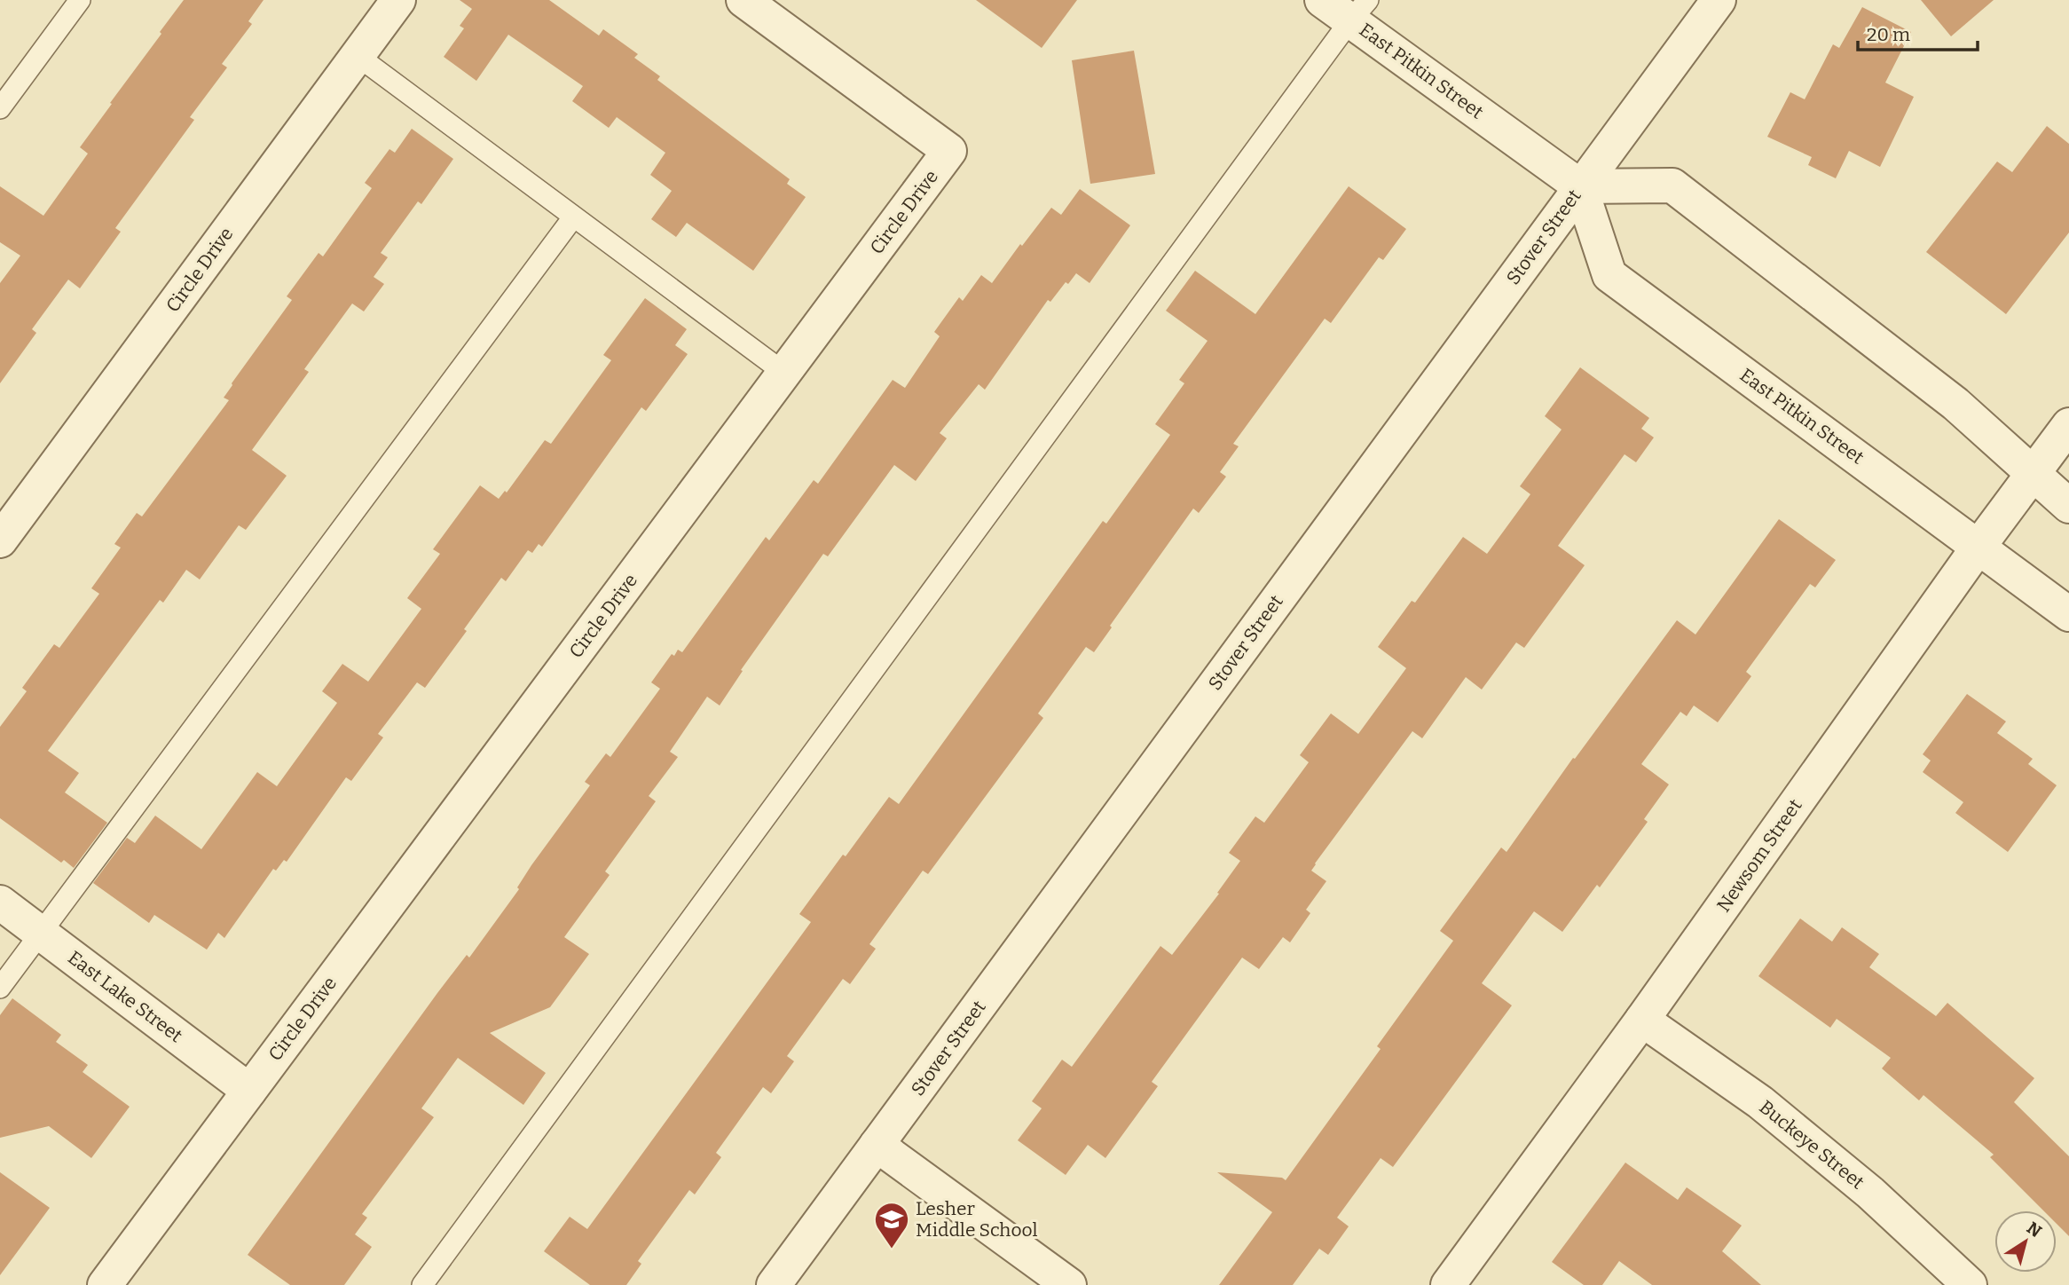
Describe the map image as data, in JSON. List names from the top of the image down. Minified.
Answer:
{"streets":{"street":["East Pitkin Street","Circle Drive","Stover Street","Newsom Street","East Lake Street","Buckeye Street"]},"crossings":[["East Pitkin Street","Stover Street"],["East Pitkin Street","Newsom Street"],["Circle Drive","East Lake Street"],["Newsom Street","Buckeye Street"]],"places":{"school or university":["Lesher Middle School"]},"scale_bar":"20 m","north":"top right"}
